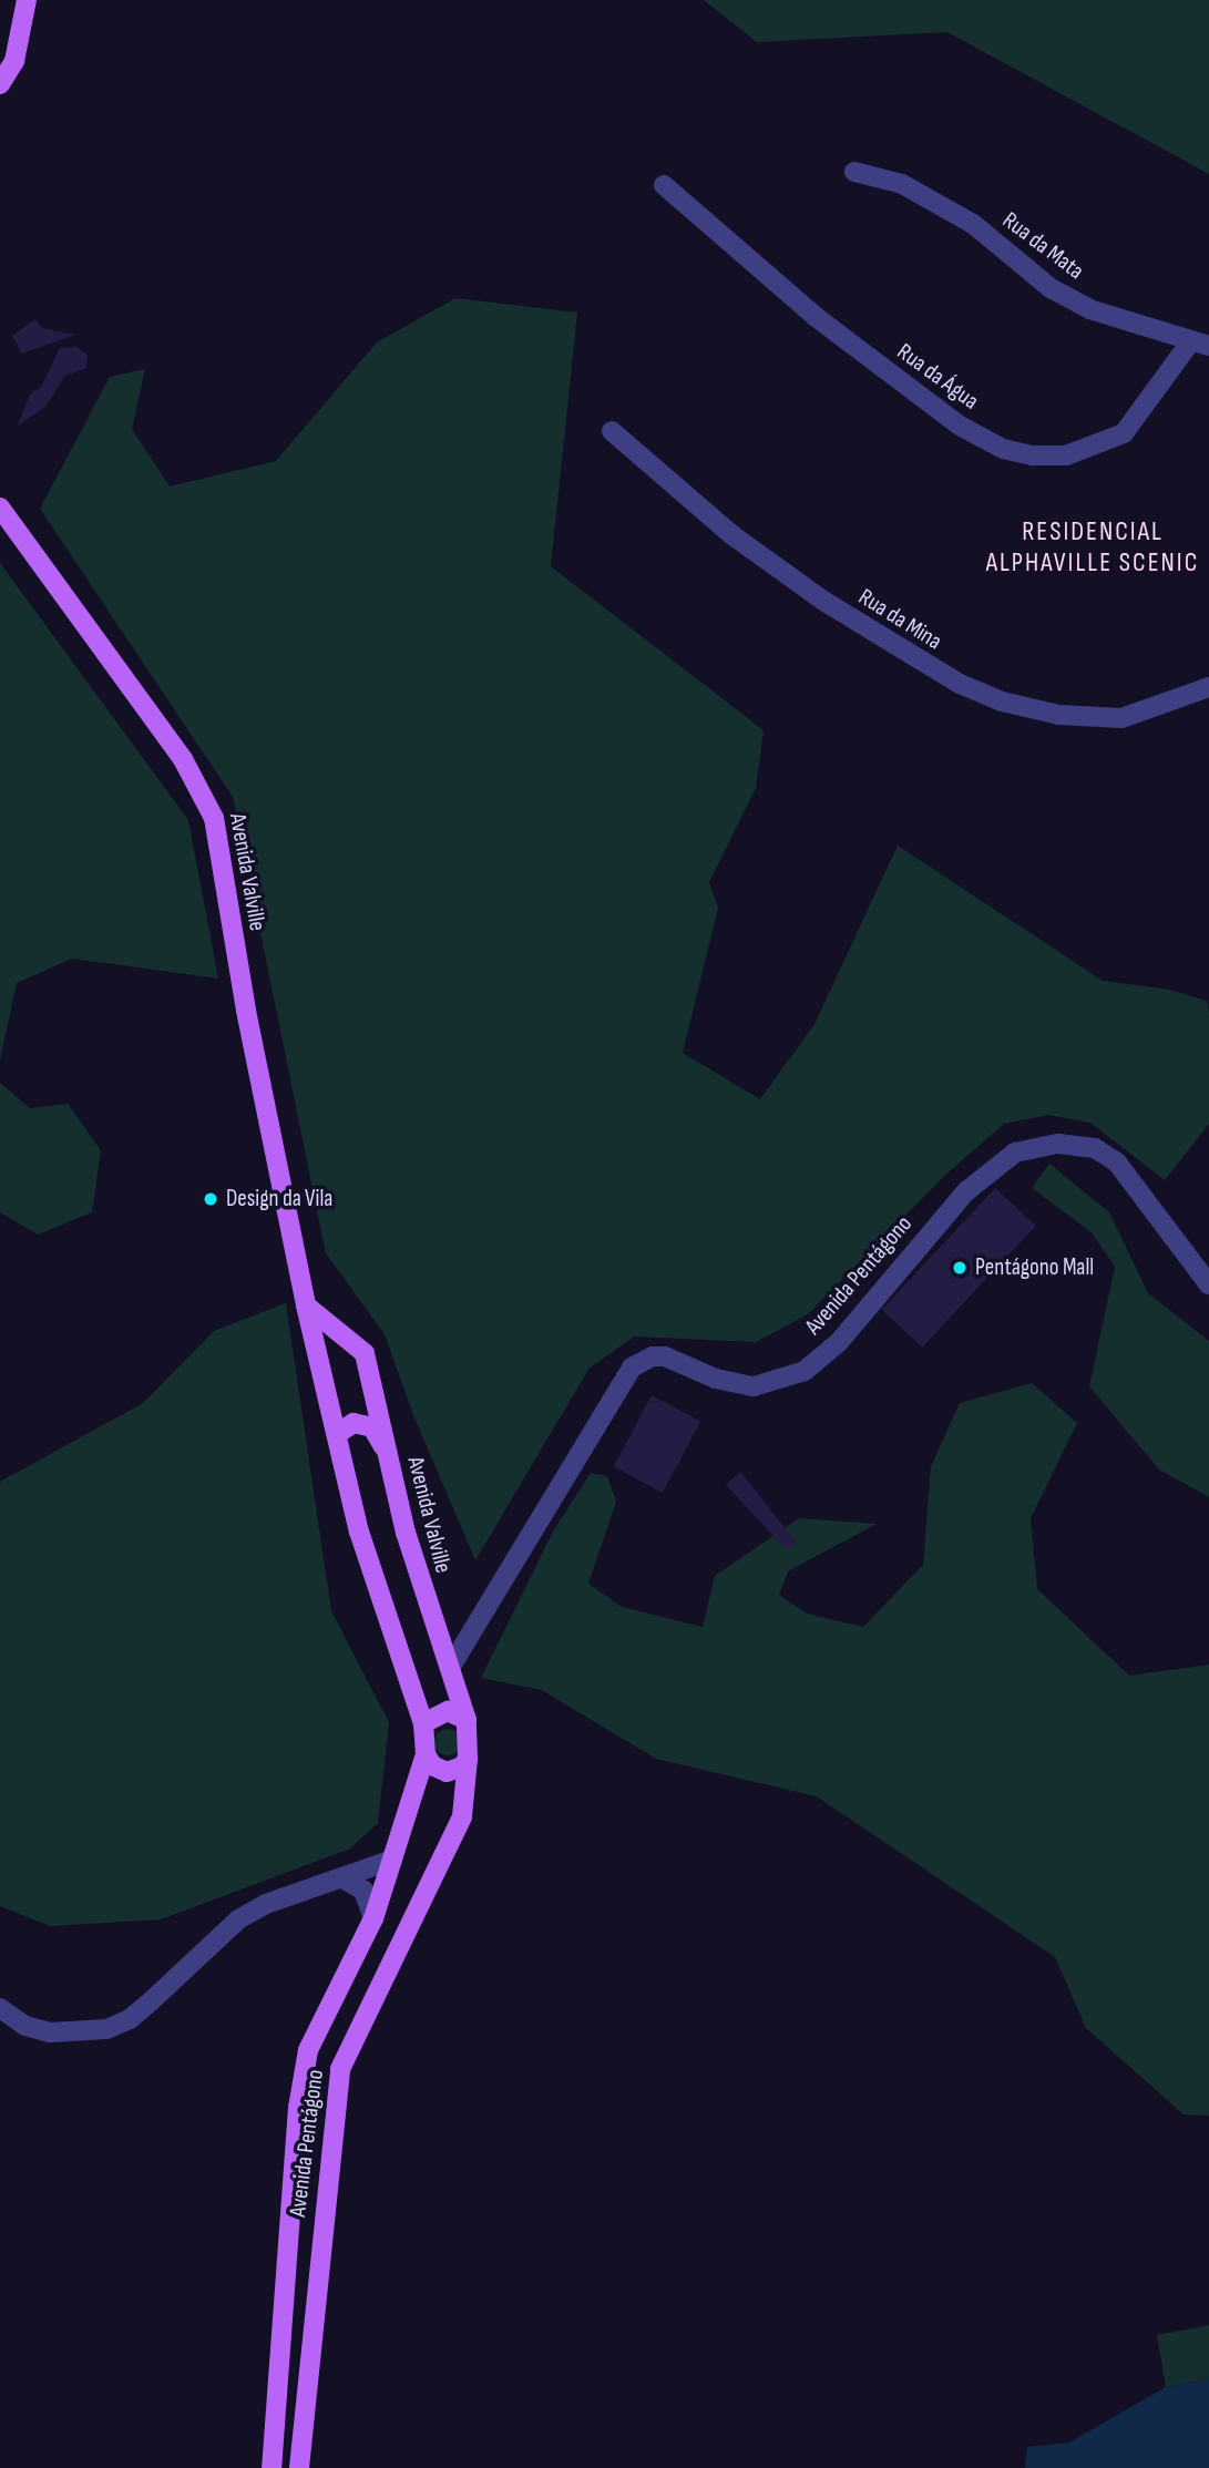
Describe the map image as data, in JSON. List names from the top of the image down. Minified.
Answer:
{"streets":{"main road":["Avenida Valville","Avenida Pentágono"],"street":["Rua da Mata","Rua da Água","Rua da Mina"]},"crossings":[["Rua da Mata","Rua da Água"],["Avenida Valville","Avenida Pentágono"]],"districts":["RESIDENCIAL ALPHAVILLE SCENIC"],"places":["Design da Vila","Pentágono Mall"]}
